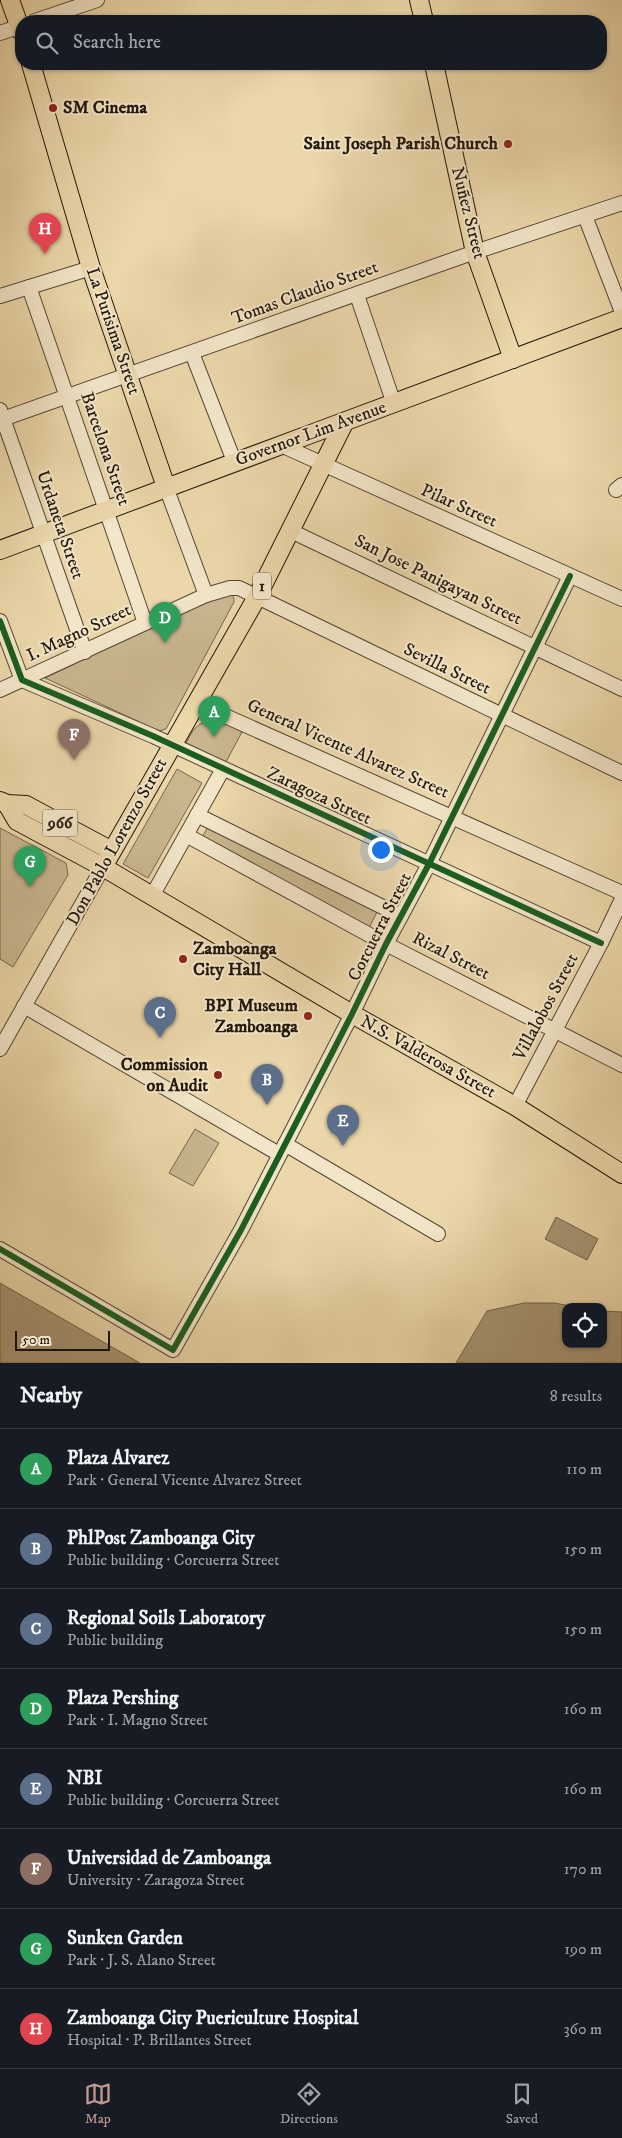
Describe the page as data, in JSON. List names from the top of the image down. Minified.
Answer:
{"streets":{"main road":["Nuñez Street","La Purisima Street","Governor Lim Avenue","1","966","Don Pablo Lorenzo Street","N.S. Valderosa Street"],"street":["Tomas Claudio Street","Barcelona Street","Pilar Street","Urdaneta Street","San Jose Panigayan Street","I. Magno Street","Sevilla Street","General Vicente Alvarez Street","Zaragoza Street","Corcuerra Street","Rizal Street","Villalobos Street"]},"crossings":[["Nuñez Street","Tomas Claudio Street"],["Nuñez Street","Governor Lim Avenue"],["Tomas Claudio Street","La Purisima Street"],["Tomas Claudio Street","Barcelona Street"],["Tomas Claudio Street","Urdaneta Street"],["La Purisima Street","Governor Lim Avenue"],["La Purisima Street","I. Magno Street"],["Governor Lim Avenue","Barcelona Street"],["Governor Lim Avenue","Pilar Street"],["Governor Lim Avenue","Urdaneta Street"],["Governor Lim Avenue","Don Pablo Lorenzo Street"],["Barcelona Street","I. Magno Street"],["Pilar Street","Don Pablo Lorenzo Street"],["Pilar Street","Corcuerra Street"],["Urdaneta Street","I. Magno Street"],["San Jose Panigayan Street","Don Pablo Lorenzo Street"],["San Jose Panigayan Street","Corcuerra Street"],["I. Magno Street","Sevilla Street"],["I. Magno Street","Zaragoza Street"],["I. Magno Street","Don Pablo Lorenzo Street"],["Sevilla Street","Don Pablo Lorenzo Street"],["Sevilla Street","Corcuerra Street"],["General Vicente Alvarez Street","Don Pablo Lorenzo Street"],["General Vicente Alvarez Street","Corcuerra Street"],["Zaragoza Street","Don Pablo Lorenzo Street"],["Zaragoza Street","Corcuerra Street"],["Zaragoza Street","Villalobos Street"],["966","Don Pablo Lorenzo Street"],["966","N.S. Valderosa Street"],["Don Pablo Lorenzo Street","N.S. Valderosa Street"],["Corcuerra Street","Rizal Street"],["Corcuerra Street","N.S. Valderosa Street"],["Rizal Street","Villalobos Street"],["Villalobos Street","N.S. Valderosa Street"]],"places":["SM Cinema","Saint Joseph Parish Church","Zamboanga City Hall","BPI Museum Zamboanga","Commission on Audit"],"scale_bar":"50 m","page":{"search":"Search here","pins":["H","D","A","F","G","C","B","E"],"scale":"50 m","heading":["Nearby","8 results"],"list":[{"mark":"A","name":"Plaza Alvarez","note":"Park · General Vicente Alvarez Street","value":"110 m"},{"mark":"B","name":"PhlPost Zamboanga City","note":"Public building · Corcuerra Street","value":"150 m"},{"mark":"C","name":"Regional Soils Laboratory","note":"Public building","value":"150 m"},{"mark":"D","name":"Plaza Pershing","note":"Park · I. Magno Street","value":"160 m"},{"mark":"E","name":"NBI","note":"Public building · Corcuerra Street","value":"160 m"},{"mark":"F","name":"Universidad de Zamboanga","note":"University · Zaragoza Street","value":"170 m"},{"mark":"G","name":"Sunken Garden","note":"Park · J. S. Alano Street","value":"190 m"},{"mark":"H","name":"Zamboanga City Puericulture Hospital","note":"Hospital · P. Brillantes Street","value":"360 m"}],"nav":["Map","Directions","Saved"]}}
